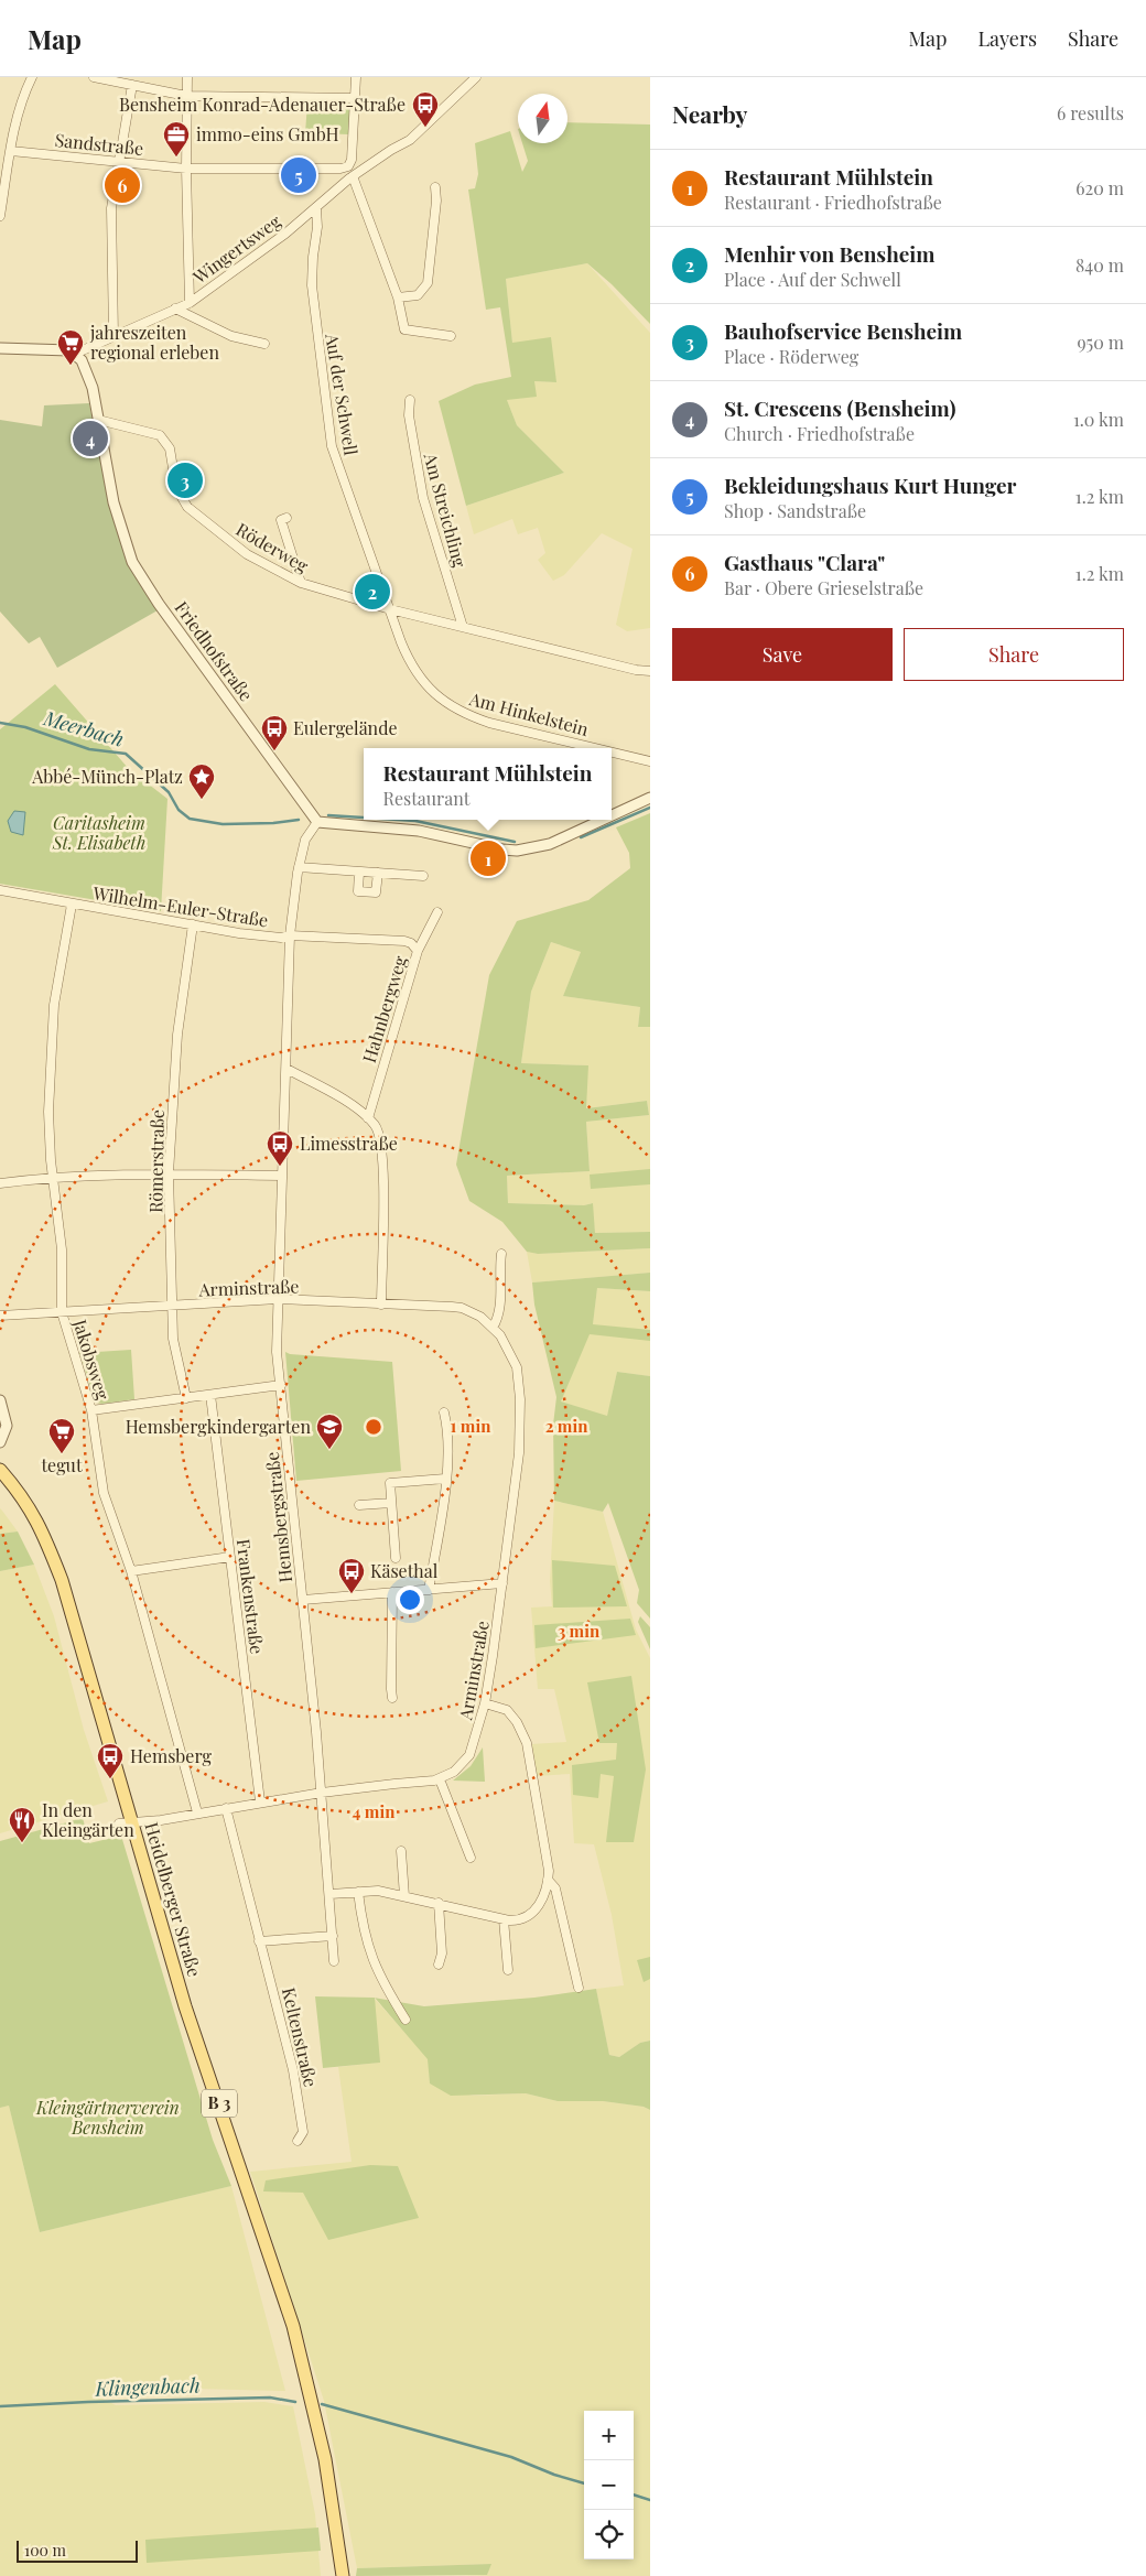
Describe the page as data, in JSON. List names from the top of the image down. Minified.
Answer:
{"streets":{"main road":["Heidelberger Straße","B 3"],"street":["Sandstraße","Wingertsweg","Auf der Schwell","Am Streichling","Röderweg","Friedhofstraße","Am Hinkelstein","Wilhelm-Euler-Straße","Hahnbergweg","Römerstraße","Arminstraße","Jakobsweg","Hemsbergstraße","Frankenstraße","Keltenstraße"]},"crossings":[["Wingertsweg","Auf der Schwell"],["Wingertsweg","Friedhofstraße"],["Auf der Schwell","Röderweg"],["Auf der Schwell","Am Hinkelstein"],["Am Streichling","Röderweg"],["Röderweg","Friedhofstraße"],["Röderweg","Am Hinkelstein"],["Friedhofstraße","Hemsbergstraße"],["Wilhelm-Euler-Straße","Hahnbergweg"],["Wilhelm-Euler-Straße","Römerstraße"],["Wilhelm-Euler-Straße","Jakobsweg"],["Wilhelm-Euler-Straße","Hemsbergstraße"],["Römerstraße","Arminstraße"],["Arminstraße","Jakobsweg"],["Arminstraße","Hemsbergstraße"]],"water":["Meerbach","Klingenbach"],"parks":["Caritasheim St. Elisabeth","Kleingärtnerverein Bensheim"],"places":{"bus stop":["Bensheim Konrad-Adenauer-Straße","Eulergelände","Limesstraße","Käsethal","Hemsberg"],"office":["immo-eins GmbH"],"supermarket":["jahreszeiten regional erleben","tegut"],"place":["Abbé-Münch-Platz"],"school or university":["Hemsbergkindergarten"],"restaurant":["In den Kleingärten"]},"scale_bar":"100 m","north":"top","page":{"header":"Map","nav":["Map","Layers","Share"],"heading":["Nearby","6 results"],"list":[{"mark":"1","name":"Restaurant Mühlstein","note":"Restaurant · Friedhofstraße","value":"620 m"},{"mark":"2","name":"Menhir von Bensheim","note":"Place · Auf der Schwell","value":"840 m"},{"mark":"3","name":"Bauhofservice Bensheim","note":"Place · Röderweg","value":"950 m"},{"mark":"4","name":"St. Crescens (Bensheim)","note":"Church · Friedhofstraße","value":"1.0 km"},{"mark":"5","name":"Bekleidungshaus Kurt Hunger","note":"Shop · Sandstraße","value":"1.2 km"},{"mark":"6","name":"Gasthaus \"Clara\"","note":"Bar · Obere Grieselstraße","value":"1.2 km"}],"pins":["5","6","4","3","2","1"],"buttons":["Save","Share"],"popup":["Restaurant Mühlstein","Restaurant"],"map_buttons":["+","−"],"scale":"100 m"},"rings":["1 min","2 min","3 min","4 min"]}
